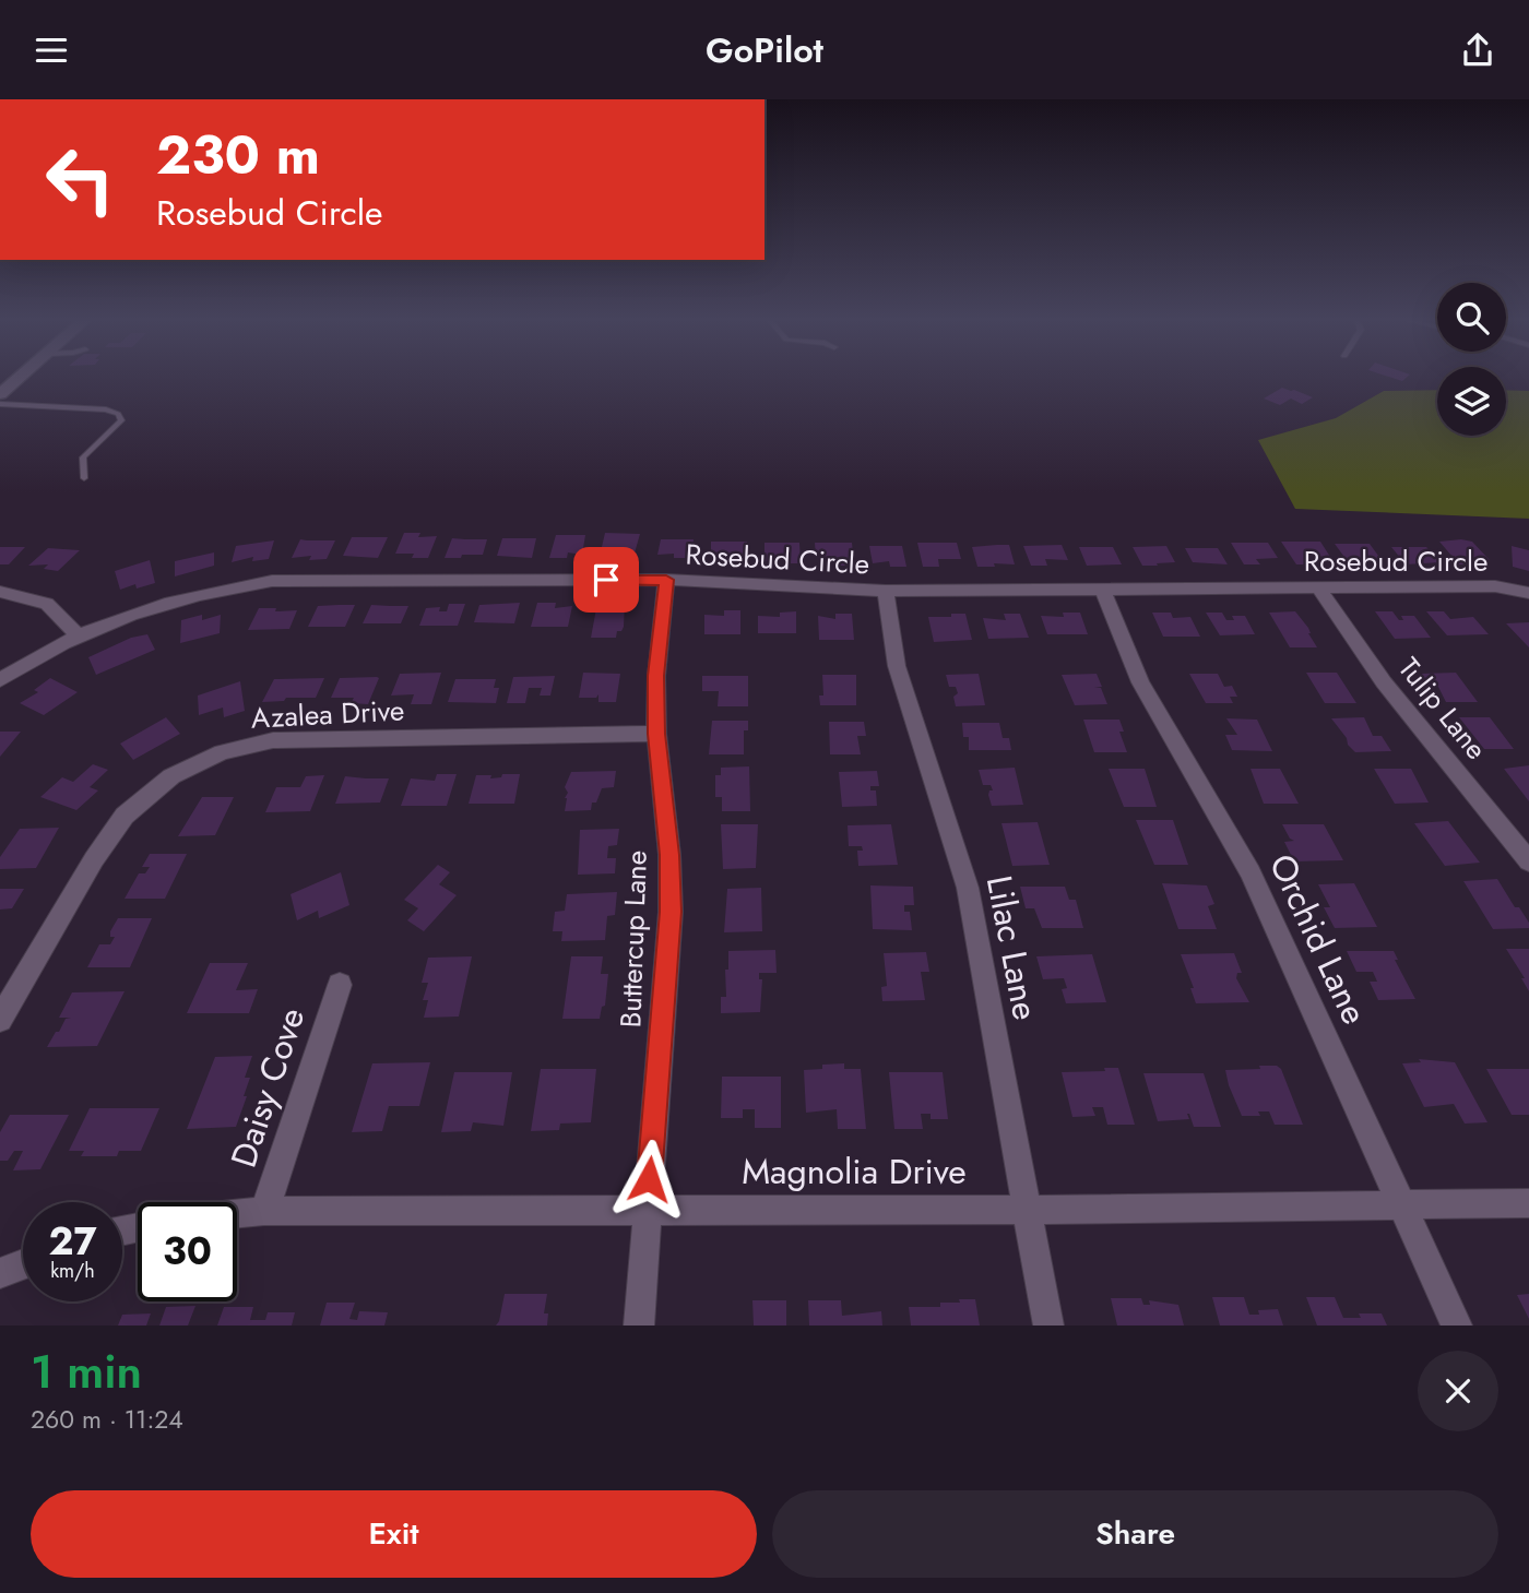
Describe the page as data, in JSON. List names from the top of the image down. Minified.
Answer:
{"streets":{"street":["Rosebud Circle","Tulip Lane","Azalea Drive","Buttercup Lane","Orchid Lane","Lilac Lane","Daisy Cove","Magnolia Drive"]},"crossings":[["Rosebud Circle","Tulip Lane"],["Rosebud Circle","Buttercup Lane"],["Rosebud Circle","Orchid Lane"],["Rosebud Circle","Lilac Lane"],["Azalea Drive","Buttercup Lane"],["Buttercup Lane","Magnolia Drive"],["Orchid Lane","Magnolia Drive"],["Lilac Lane","Magnolia Drive"],["Daisy Cove","Magnolia Drive"]],"page":{"header":"GoPilot","turn":["230 m","Rosebud Circle"],"speed":"27 km/h","limit":"30","heading":["1 min","260 m · 11:24"],"buttons":["Exit","Share"]}}
